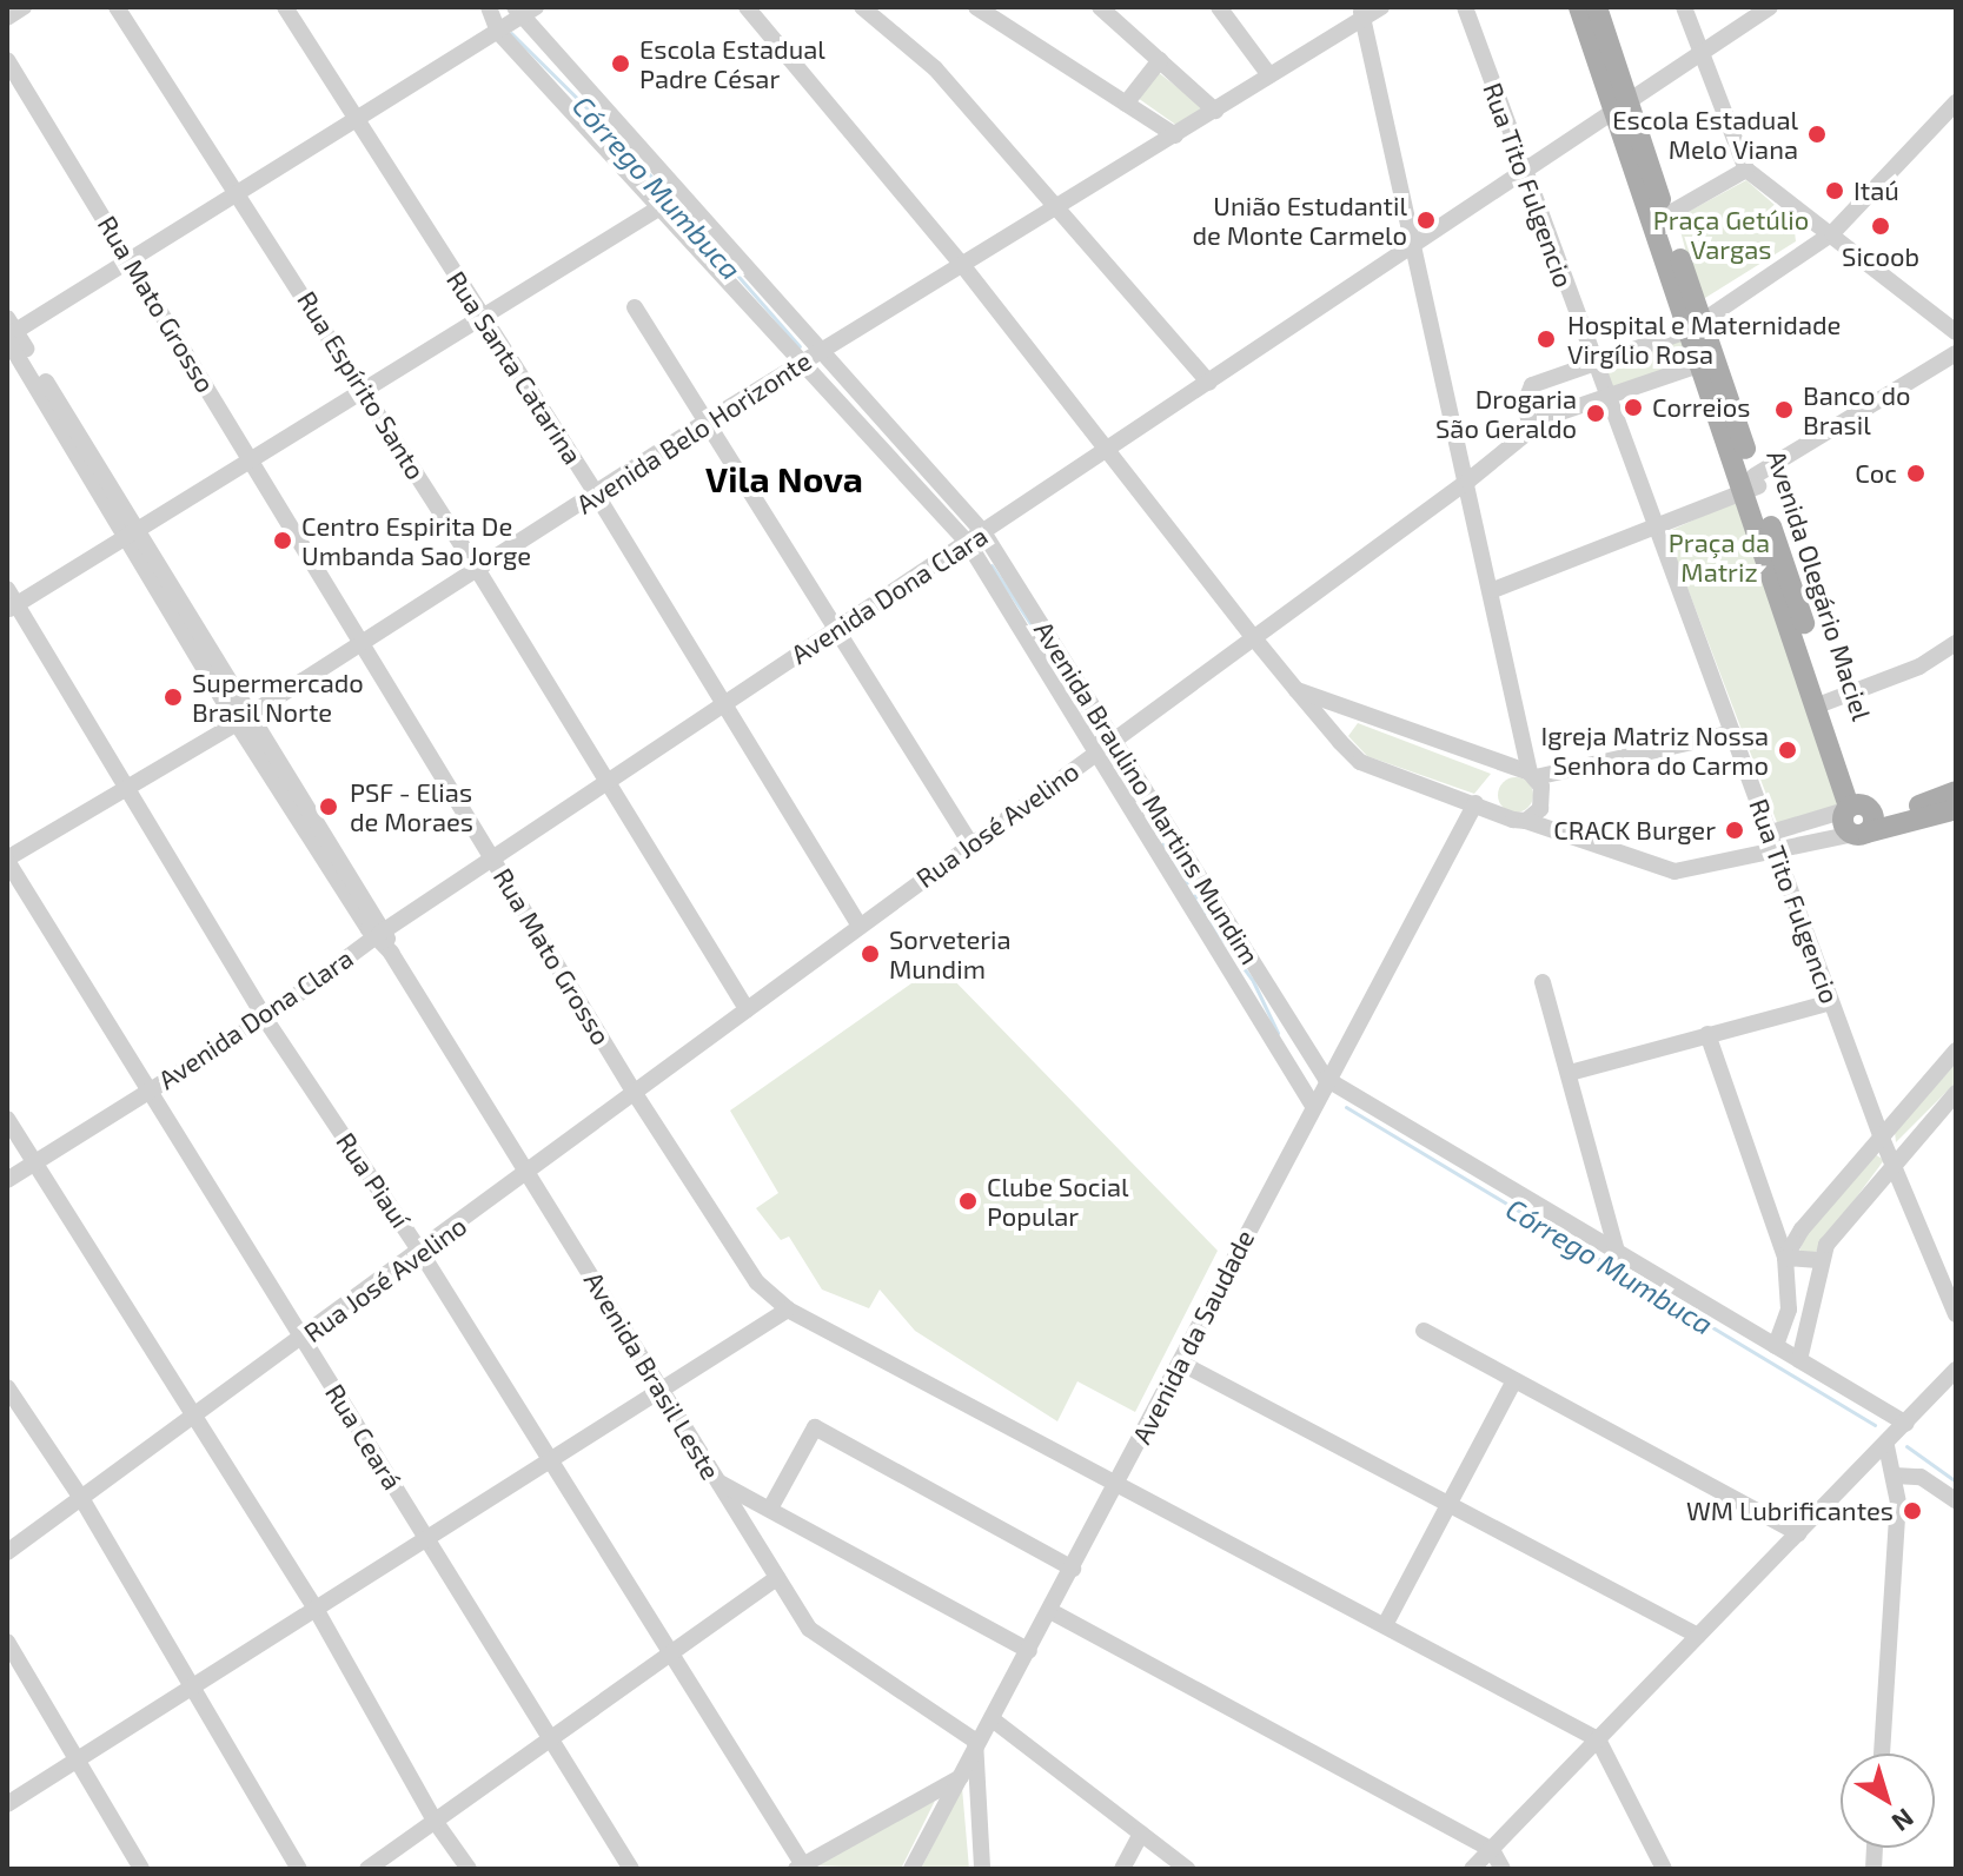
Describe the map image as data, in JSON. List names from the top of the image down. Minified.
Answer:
{"streets":{"main road":["Avenida Olegário Maciel"],"street":["Rua Tito Fulgencio","Rua Mato Grosso","Rua Santa Catarina","Rua Espírito Santo","Avenida Belo Horizonte","Avenida Dona Clara","Avenida Braulino Martins Mundim","Rua José Avelino","Rua Piauí","Avenida da Saudade","Avenida Brasil Leste","Rua Ceará"]},"crossings":[["Rua Tito Fulgencio","Avenida Dona Clara"],["Rua Tito Fulgencio","Rua José Avelino"],["Rua Mato Grosso","Avenida Belo Horizonte"],["Rua Mato Grosso","Avenida Dona Clara"],["Rua Mato Grosso","Rua José Avelino"],["Rua Mato Grosso","Avenida da Saudade"],["Rua Santa Catarina","Avenida Belo Horizonte"],["Rua Santa Catarina","Avenida Dona Clara"],["Rua Santa Catarina","Rua José Avelino"],["Rua Espírito Santo","Avenida Belo Horizonte"],["Rua Espírito Santo","Avenida Dona Clara"],["Rua Espírito Santo","Rua José Avelino"],["Avenida Belo Horizonte","Avenida Braulino Martins Mundim"],["Avenida Belo Horizonte","Rua Piauí"],["Avenida Belo Horizonte","Avenida Brasil Leste"],["Avenida Belo Horizonte","Rua Ceará"],["Avenida Olegário Maciel","Avenida Dona Clara"],["Avenida Olegário Maciel","Rua José Avelino"],["Avenida Dona Clara","Avenida Braulino Martins Mundim"],["Avenida Dona Clara","Rua Piauí"],["Avenida Dona Clara","Avenida Brasil Leste"],["Avenida Dona Clara","Rua Ceará"],["Avenida Braulino Martins Mundim","Rua José Avelino"],["Avenida Braulino Martins Mundim","Avenida da Saudade"],["Rua José Avelino","Rua Piauí"],["Rua José Avelino","Avenida Brasil Leste"],["Rua José Avelino","Rua Ceará"],["Avenida da Saudade","Avenida Brasil Leste"]],"districts":["Vila Nova"],"water":["Córrego Mumbuca"],"parks":["Praça Getúlio Vargas","Praça da Matriz"],"places":["Escola Estadual Padre César","Escola Estadual Melo Viana","Itaú","União Estudantil de Monte Carmelo","Sicoob","Hospital e Maternidade Virgílio Rosa","Correios","Banco do Brasil","Drogaria São Geraldo","Coc","Centro Espirita De Umbanda Sao Jorge","Supermercado Brasil Norte","Igreja Matriz Nossa Senhora do Carmo","PSF - Elias de Moraes","CRACK Burger","Sorveteria Mundim","Clube Social Popular","WM Lubrificantes"],"north":"bottom right"}
